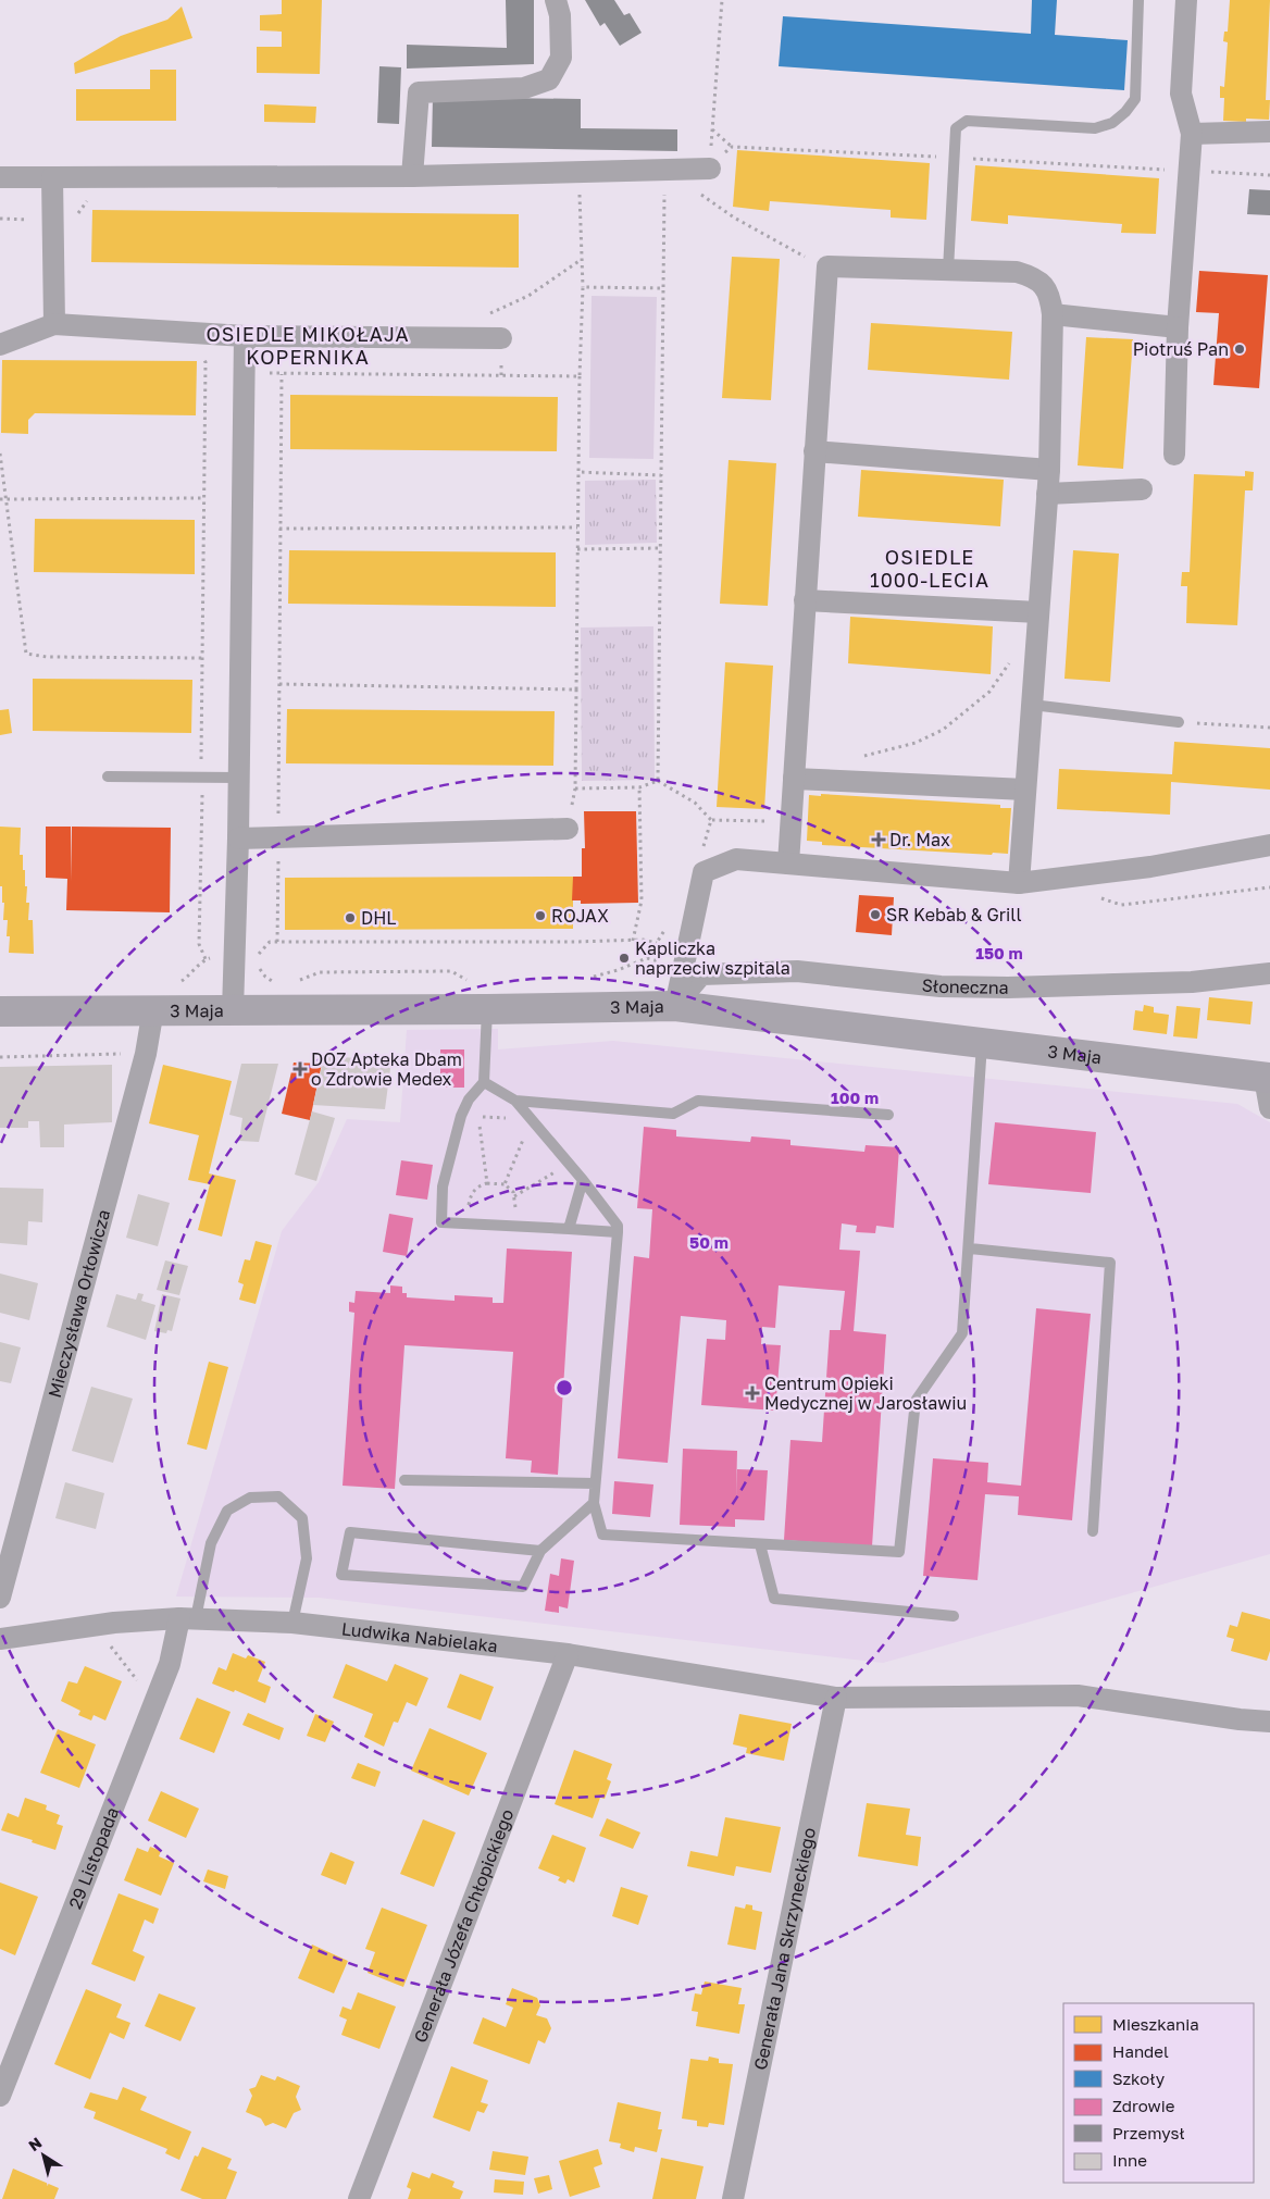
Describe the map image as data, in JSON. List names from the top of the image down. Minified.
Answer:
{"streets":{"street":["Słoneczna","3 Maja","Mieczysława Orłowicza","Ludwika Nabielaka","29 Listopada","Generała Józefa Chłopickiego","Generała Jana Skrzyneckiego"]},"crossings":[["Słoneczna","3 Maja"],["3 Maja","Mieczysława Orłowicza"],["Ludwika Nabielaka","29 Listopada"],["Ludwika Nabielaka","Generała Józefa Chłopickiego"],["Ludwika Nabielaka","Generała Jana Skrzyneckiego"]],"districts":["OSIEDLE MIKOŁAJA KOPERNIKA","OSIEDLE 1000-LECIA"],"places":{"other":["Piotruś Pan","SR Kebab & Grill","ROJAX","DHL","Kapliczka naprzeciw szpitala"],"health":["Dr. Max","DOZ Apteka Dbam o Zdrowie Medex","Centrum Opieki Medycznej w Jarosławiu"]},"legend":["Mieszkania","Handel","Szkoły","Zdrowie","Przemysł","Inne"],"north":"top left","rings":["150 m","100 m","50 m"]}
